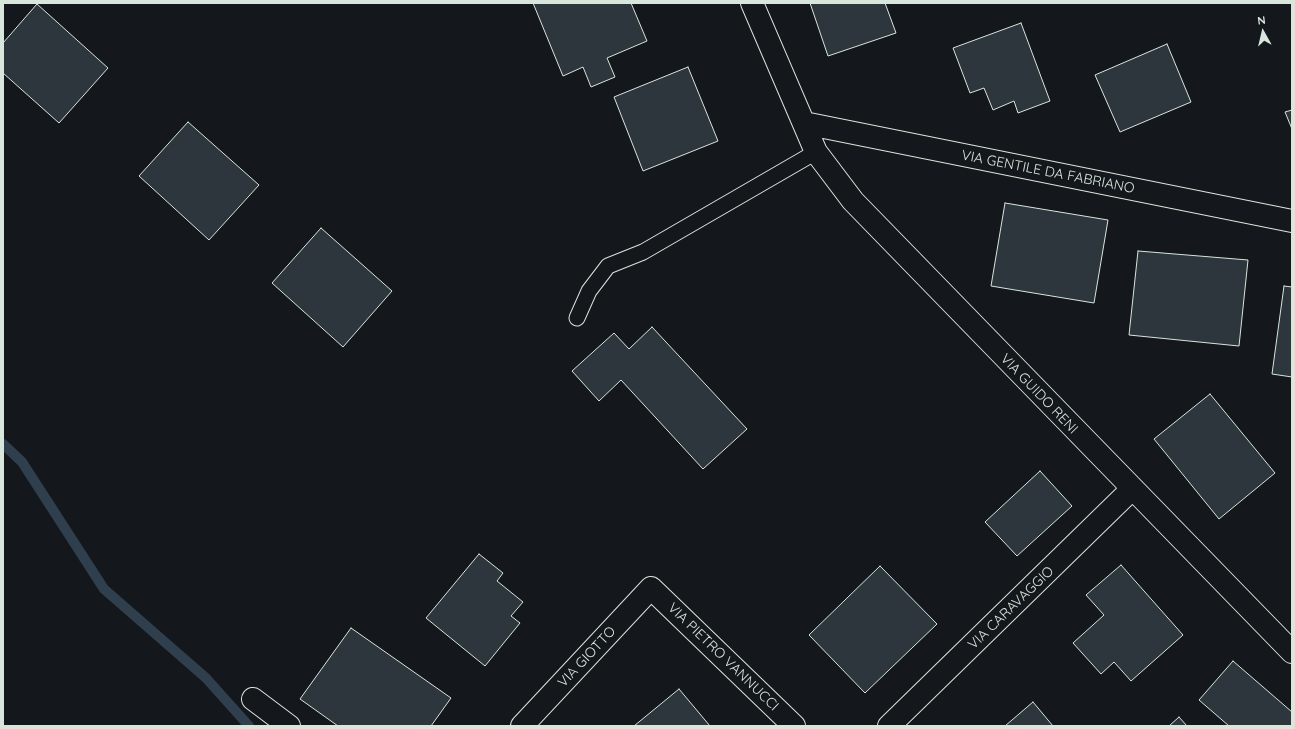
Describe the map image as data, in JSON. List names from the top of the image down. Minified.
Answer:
{"streets":{"street":["VIA GENTILE DA FABRIANO","VIA GUIDO RENI","VIA CARAVAGGIO","VIA GIOTTO","VIA PIETRO VANNUCCI"]},"crossings":[["VIA GENTILE DA FABRIANO","VIA GUIDO RENI"],["VIA GUIDO RENI","VIA CARAVAGGIO"],["VIA GIOTTO","VIA PIETRO VANNUCCI"]],"north":"top"}
